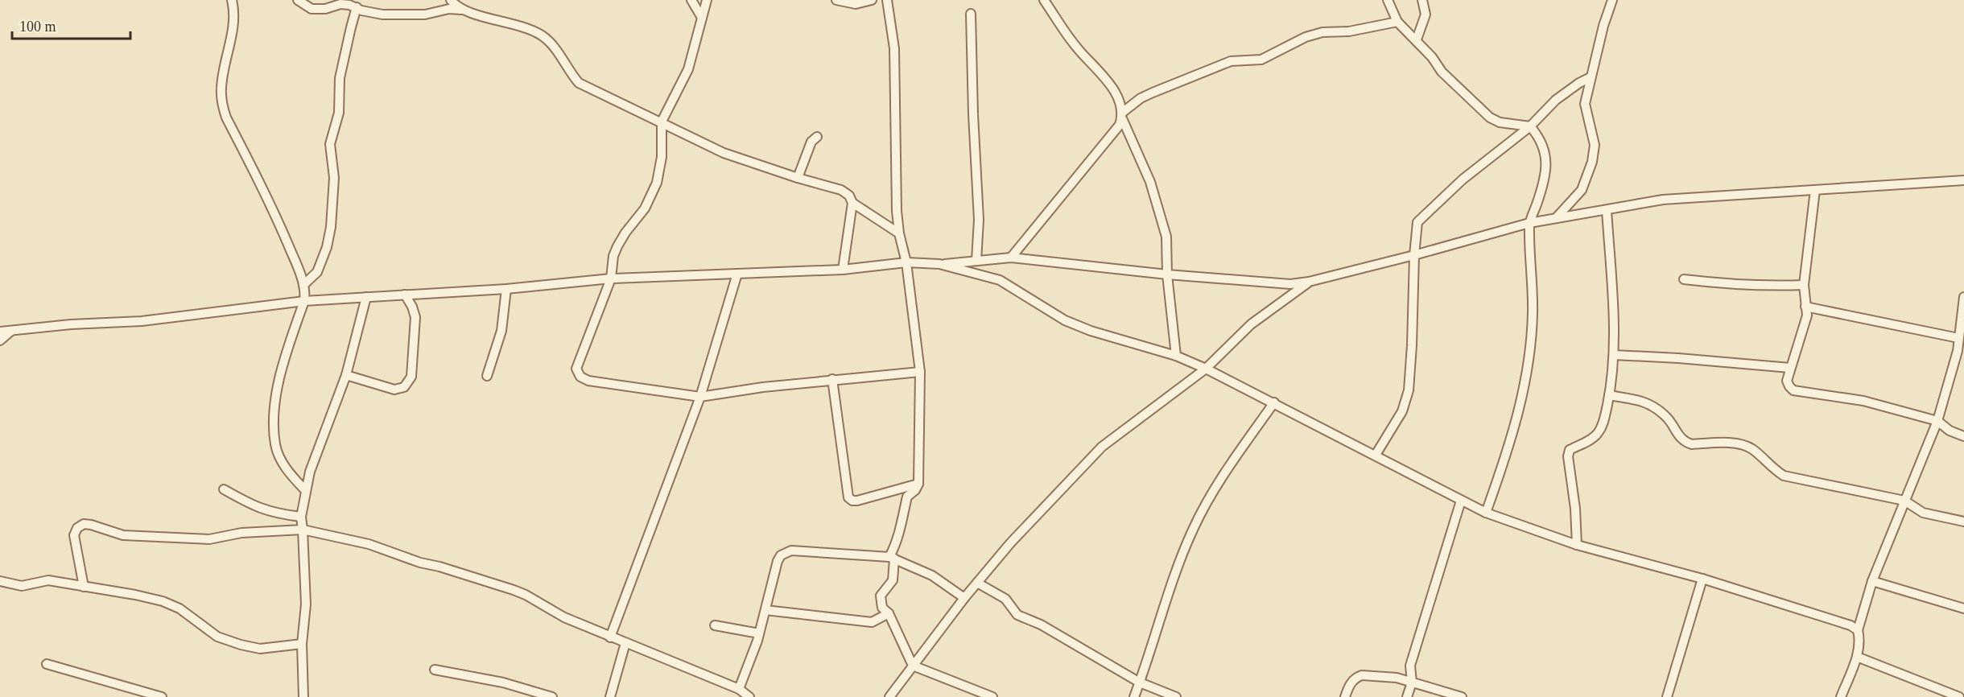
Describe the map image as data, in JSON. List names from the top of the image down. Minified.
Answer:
{"scale_bar":"100 m"}
